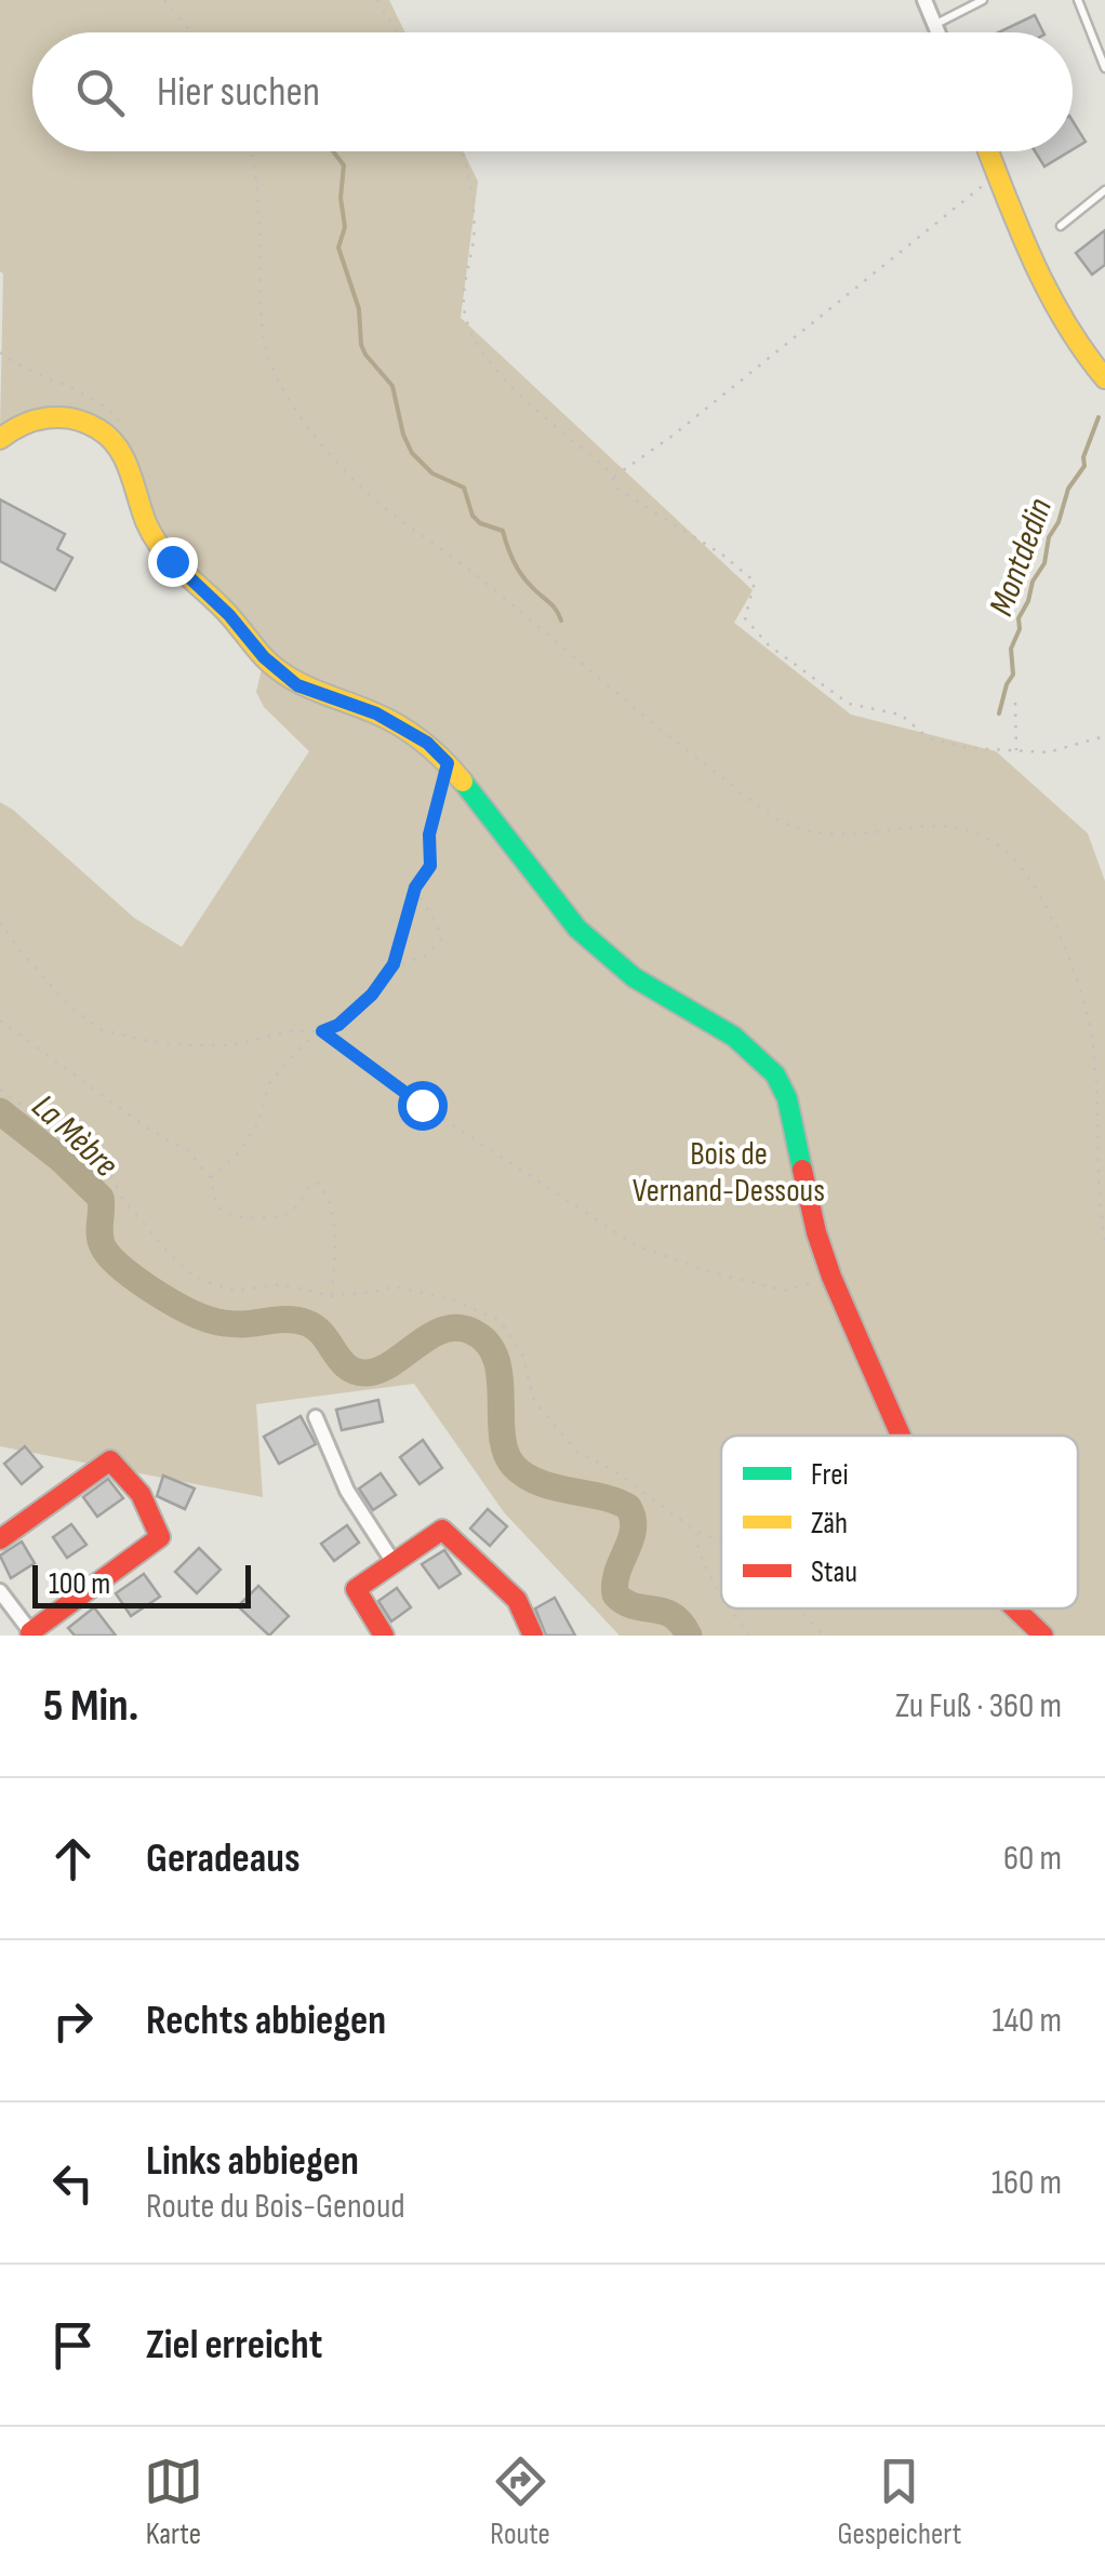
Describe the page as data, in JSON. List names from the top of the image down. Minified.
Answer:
{"water":["Montdedin","La Mèbre"],"parks":["Bois de Vernand-Dessous"],"legend":["Frei","Zäh","Stau"],"scale_bar":"100 m","page":{"search":"Hier suchen","scale":"100 m","heading":["5 Min.","Zu Fuß · 360 m"],"list":[["Geradeaus","60 m"],["Rechts abbiegen","140 m"],["Links abbiegen","Route du Bois-Genoud","160 m"],"Ziel erreicht"],"nav":["Karte","Route","Gespeichert"]}}
